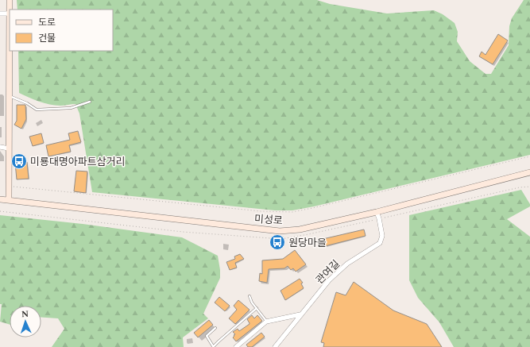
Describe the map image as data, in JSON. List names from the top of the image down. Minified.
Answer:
{"streets":{"street":["미성로","관여길"]},"crossings":[["미성로","관여길"]],"places":{"bus stop":["미룡대명아파트삼거리","원당마을"]},"legend":["도로","건물"],"north":"top"}
